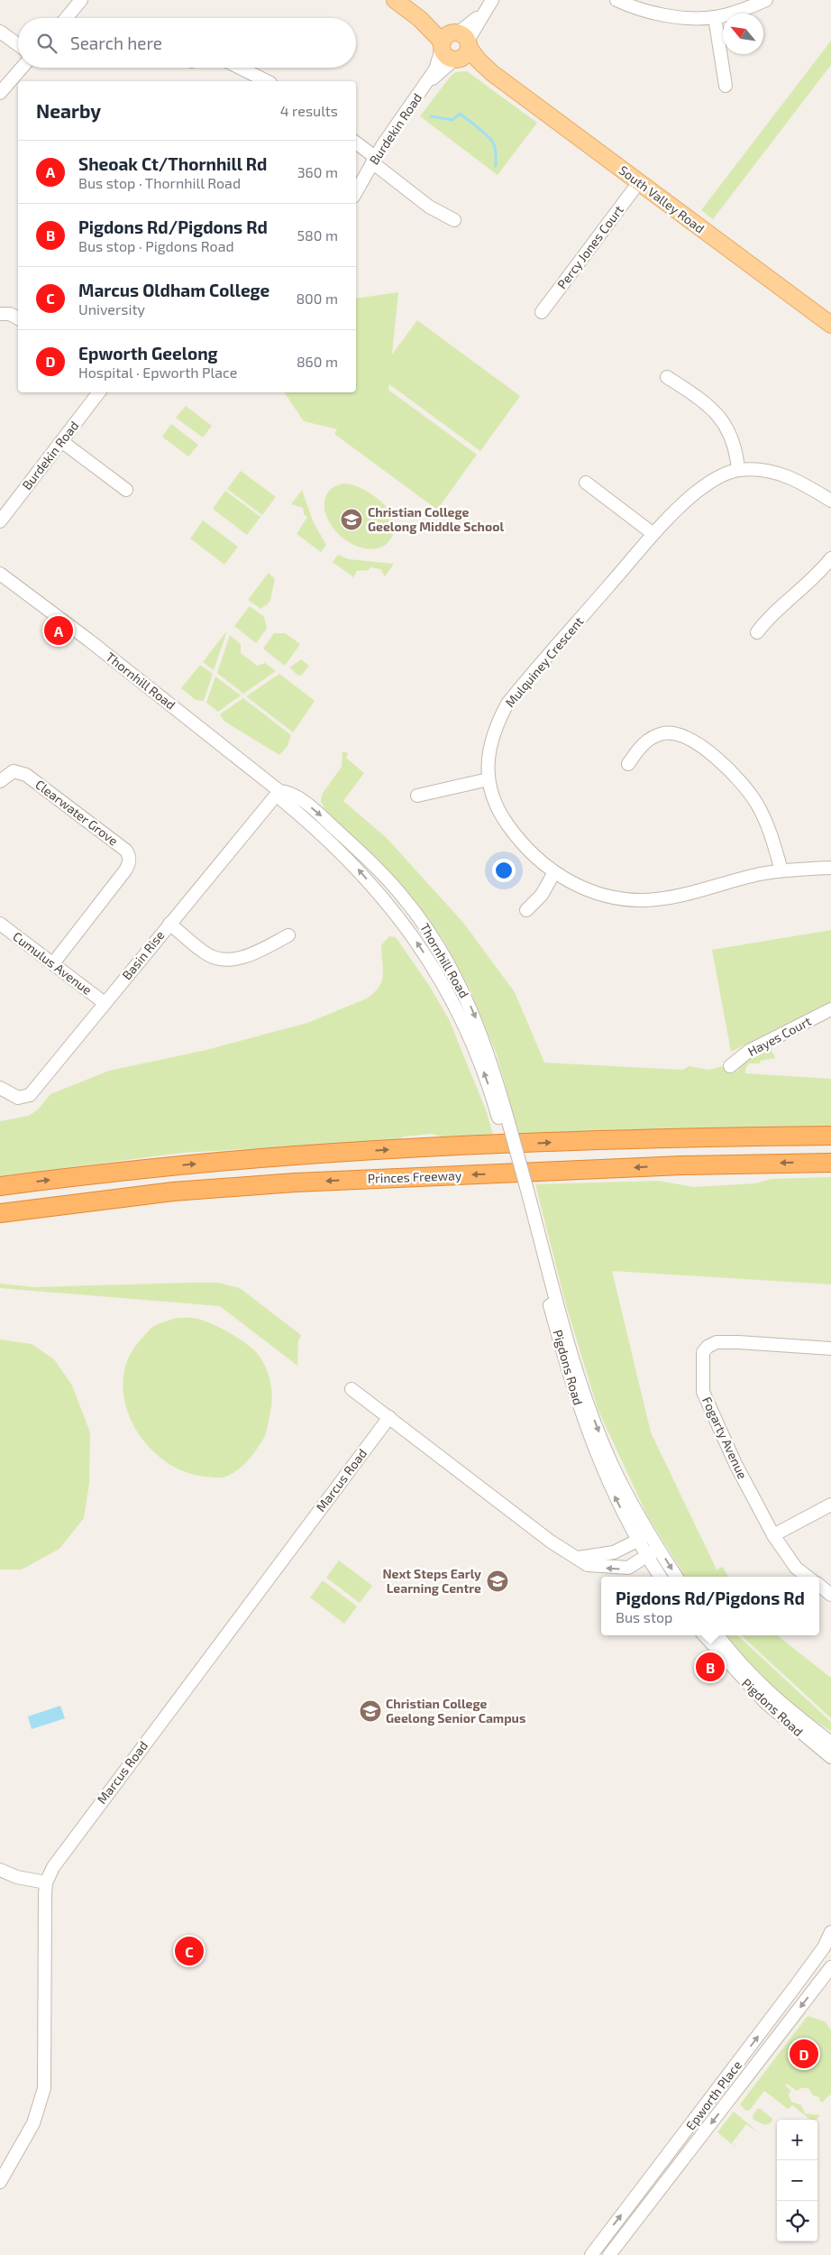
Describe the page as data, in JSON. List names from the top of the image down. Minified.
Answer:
{"streets":{"highway":["Princes Freeway"],"main road":["South Valley Road"],"street":["Burdekin Road","Percy Jones Court","Mulquiney Crescent","Thornhill Road","Clearwater Grove","Basin Rise","Cumulus Avenue","Hayes Court","Pigdons Road","Fogarty Avenue","Marcus Road","Epworth Place"]},"crossings":[["Burdekin Road","South Valley Road"],["South Valley Road","Percy Jones Court"],["Thornhill Road","Basin Rise"],["Thornhill Road","Pigdons Road"],["Clearwater Grove","Cumulus Avenue"],["Basin Rise","Cumulus Avenue"]],"places":{"school or university":["Christian College Geelong Middle School","Next Steps Early Learning Centre","Christian College Geelong Senior Campus"]},"north":"top left","page":{"search":"Search here","heading":["Nearby","4 results"],"list":[{"mark":"A","name":"Sheoak Ct/Thornhill Rd","note":"Bus stop · Thornhill Road","value":"360 m"},{"mark":"B","name":"Pigdons Rd/Pigdons Rd","note":"Bus stop · Pigdons Road","value":"580 m"},{"mark":"C","name":"Marcus Oldham College","note":"University","value":"800 m"},{"mark":"D","name":"Epworth Geelong","note":"Hospital · Epworth Place","value":"860 m"}],"pins":["A","B","C","D"],"popup":["Pigdons Rd/Pigdons Rd","Bus stop"],"map_buttons":["+","−"]}}
